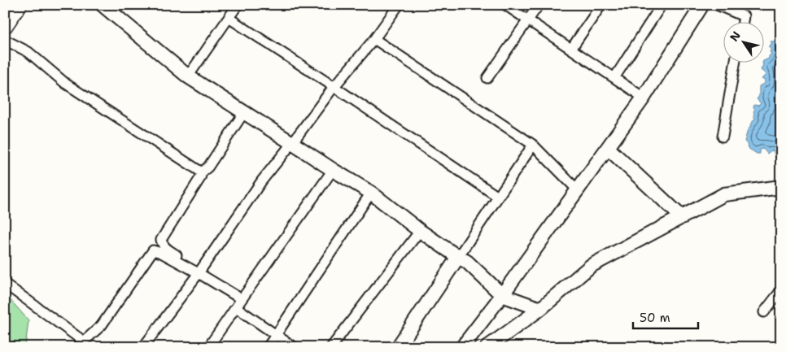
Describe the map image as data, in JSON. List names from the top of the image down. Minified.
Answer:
{"scale_bar":"50 m","north":"top left"}
